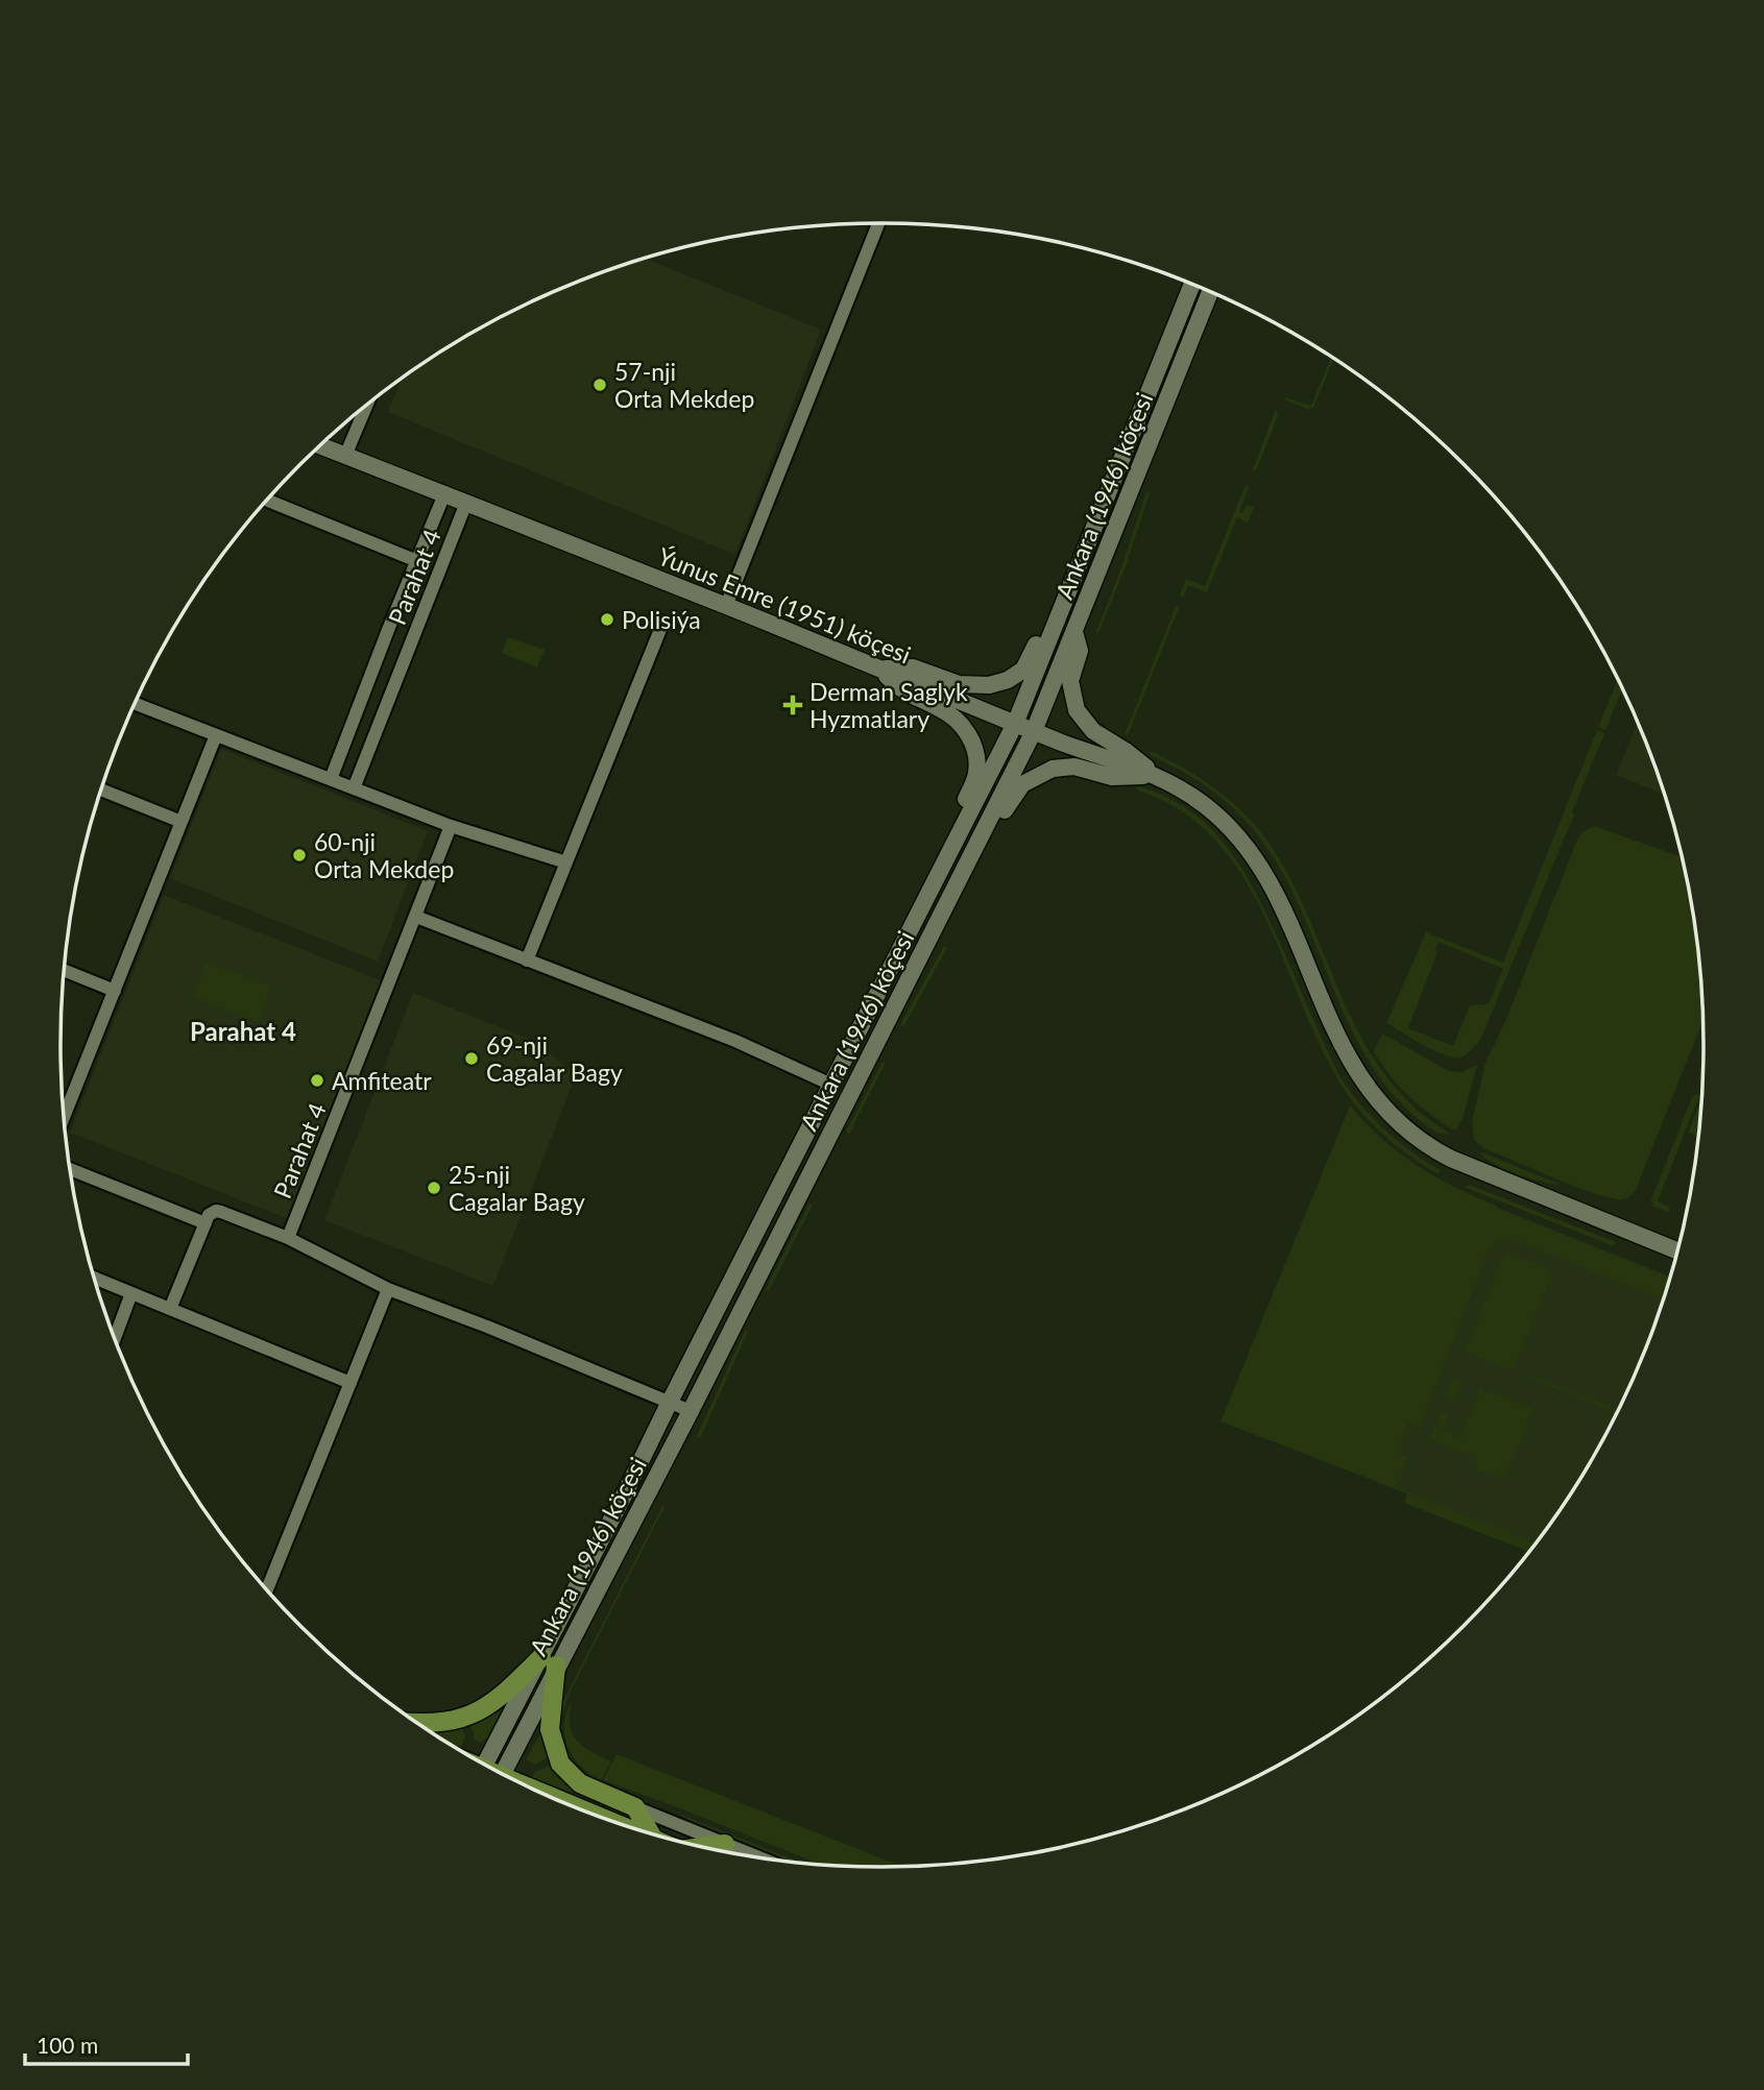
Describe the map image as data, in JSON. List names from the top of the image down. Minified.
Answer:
{"streets":{"main road":["Ankara (1946) köçesi","Ýunus Emre (1951) köçesi"],"street":["Parahat 4"]},"crossings":[["Ankara (1946) köçesi","Ýunus Emre (1951) köçesi"],["Parahat 4","Ýunus Emre (1951) köçesi"]],"districts":["Parahat 4"],"places":{"other":["57-nji Orta Mekdep","Polisiýa","60-nji Orta Mekdep","69-nji Cagalar Bagy","Amfiteatr","25-nji Cagalar Bagy"],"health":["Derman Saglyk Hyzmatlary"]},"scale_bar":"100 m"}
